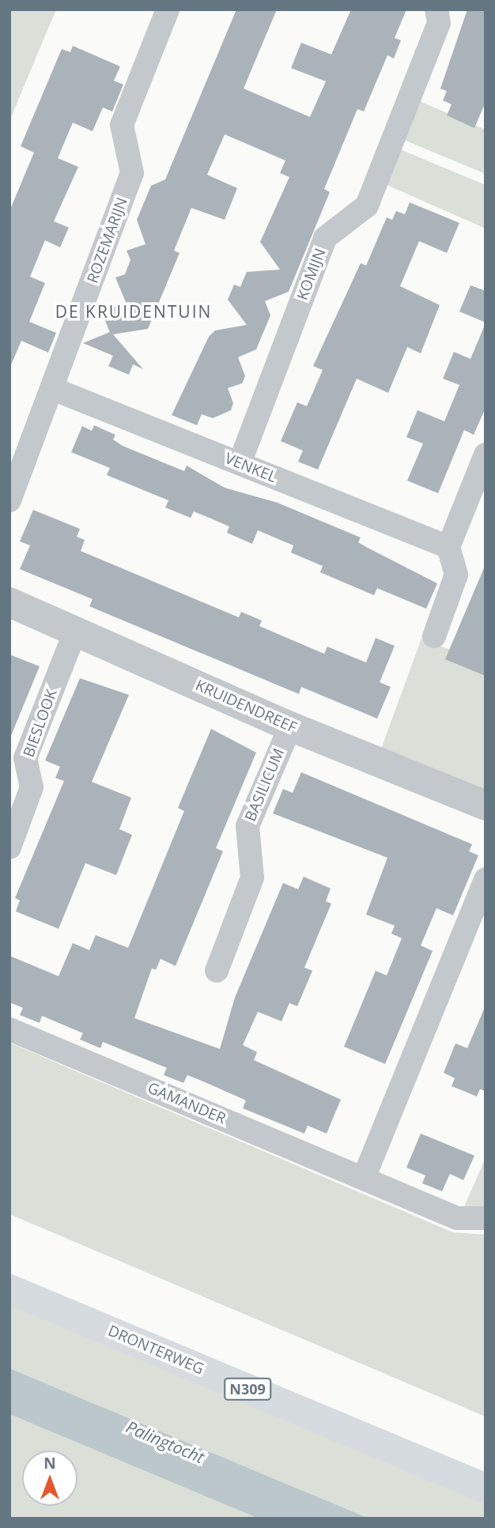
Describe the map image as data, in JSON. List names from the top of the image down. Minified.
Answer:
{"streets":{"main road":["DRONTERWEG","N309"],"street":["ROZEMARIJN","KOMIJN","VENKEL","KRUIDENDREEF","BIESLOOK","BASILICUM","GAMANDER"]},"crossings":[["ROZEMARIJN","VENKEL"],["KOMIJN","VENKEL"],["KRUIDENDREEF","BIESLOOK"],["KRUIDENDREEF","BASILICUM"]],"districts":["DE KRUIDENTUIN"],"water":["Palingtocht"],"north":"top"}
